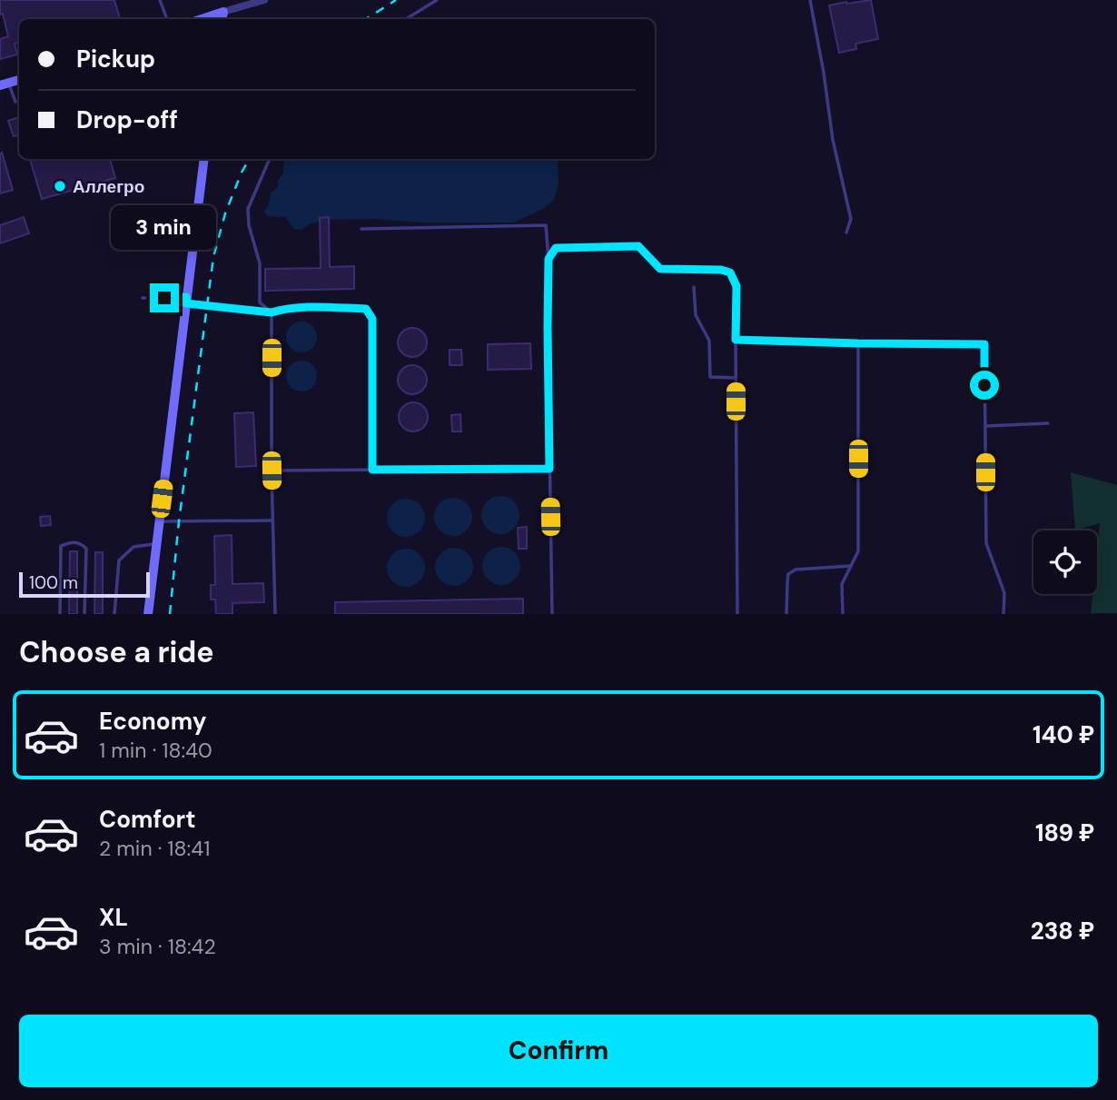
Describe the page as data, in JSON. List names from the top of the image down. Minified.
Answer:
{"places":["Аллегро"],"scale_bar":"100 m","page":{"banner":["Pickup","Drop-off"],"bubble":"3 min","scale":"100 m","heading":"Choose a ride","list":[{"name":"Economy","note":"1 min · 18:40","value":"140 ₽"},{"name":"Comfort","note":"2 min · 18:41","value":"189 ₽"},{"name":"XL","note":"3 min · 18:42","value":"238 ₽"}],"buttons":"Confirm"}}
